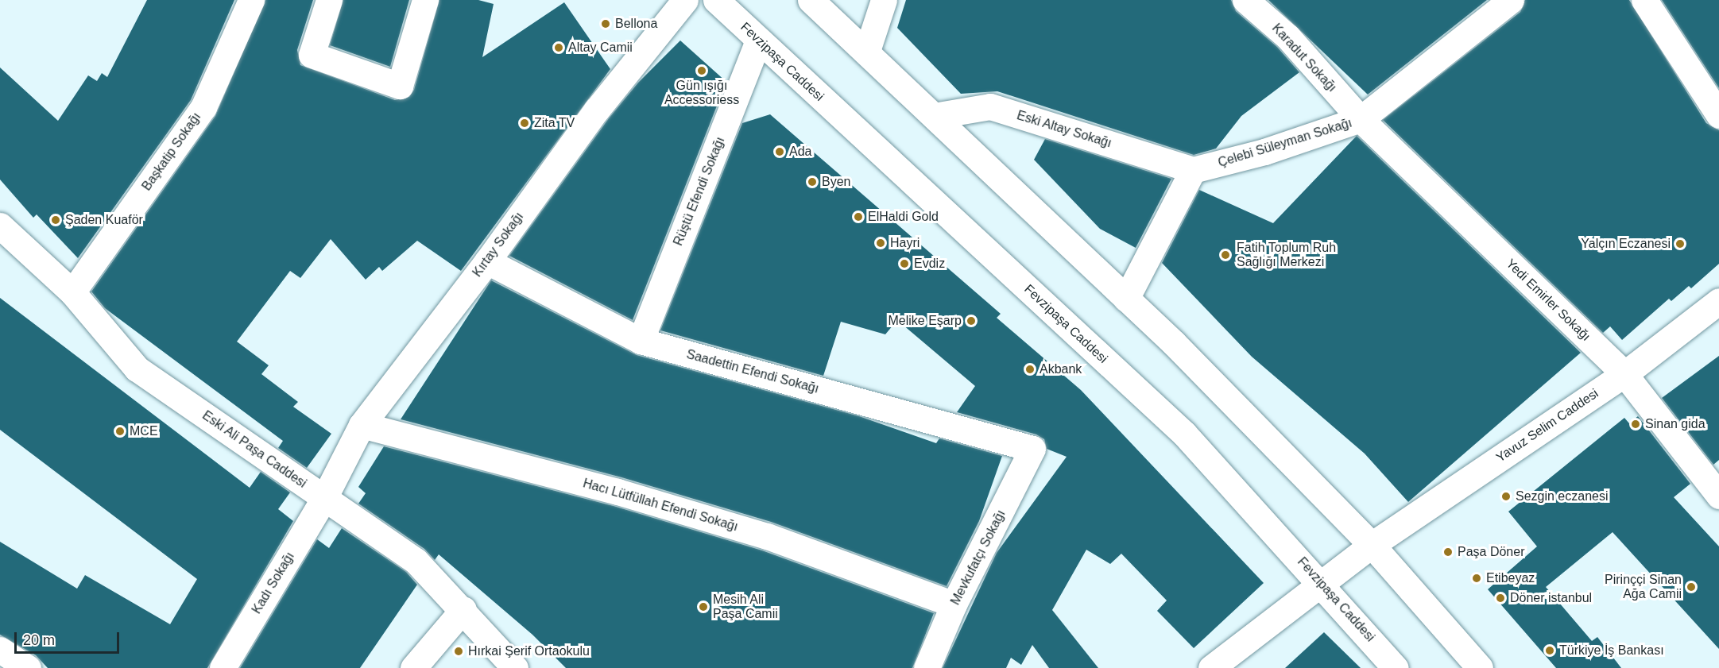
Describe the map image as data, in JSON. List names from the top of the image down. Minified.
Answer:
{"streets":{"street":["Karadut Sokağı","Fevzipaşa Caddesi","Eski Altay Sokağı","Çelebi Süleyman Sokağı","Başkatip Sokağı","Rüştü Efendi Sokağı","Kırtay Sokağı","Yedi Emirler Sokağı","Saadettin Efendi Sokağı","Yavuz Selim Caddesi","Eski Ali Paşa Caddesi","Hacı Lütfüllah Efendi Sokağı","Mevkufatçı Sokağı","Kadı Sokağı"]},"crossings":[["Karadut Sokağı","Çelebi Süleyman Sokağı"],["Karadut Sokağı","Yedi Emirler Sokağı"],["Fevzipaşa Caddesi","Rüştü Efendi Sokağı"],["Fevzipaşa Caddesi","Yavuz Selim Caddesi"],["Eski Altay Sokağı","Çelebi Süleyman Sokağı"],["Çelebi Süleyman Sokağı","Yedi Emirler Sokağı"],["Başkatip Sokağı","Eski Ali Paşa Caddesi"],["Rüştü Efendi Sokağı","Saadettin Efendi Sokağı"],["Kırtay Sokağı","Saadettin Efendi Sokağı"],["Kırtay Sokağı","Eski Ali Paşa Caddesi"],["Kırtay Sokağı","Hacı Lütfüllah Efendi Sokağı"],["Kırtay Sokağı","Kadı Sokağı"],["Yedi Emirler Sokağı","Yavuz Selim Caddesi"],["Saadettin Efendi Sokağı","Mevkufatçı Sokağı"],["Eski Ali Paşa Caddesi","Kadı Sokağı"],["Hacı Lütfüllah Efendi Sokağı","Mevkufatçı Sokağı"]],"places":["Bellona","Altay Camii","Gün ışığı Accessoriess","Zita TV","Ada","Byen","ElHaldi Gold","Şaden Kuaför","Hayri","Yalçın Eczanesi","Fatih Toplum Ruh Sağlığı Merkezi","Evdiz","Melike Eşarp","Akbank","Sinan gida","MCE","Sezgin eczanesi","Paşa Döner","Etibeyaz","Pirinççi Sinan Ağa Camii","Döner istanbul","Mesih Ali Paşa Camii","Türkiye İş Bankası","Hırkai Şerif Ortaokulu"],"scale_bar":"20 m"}
